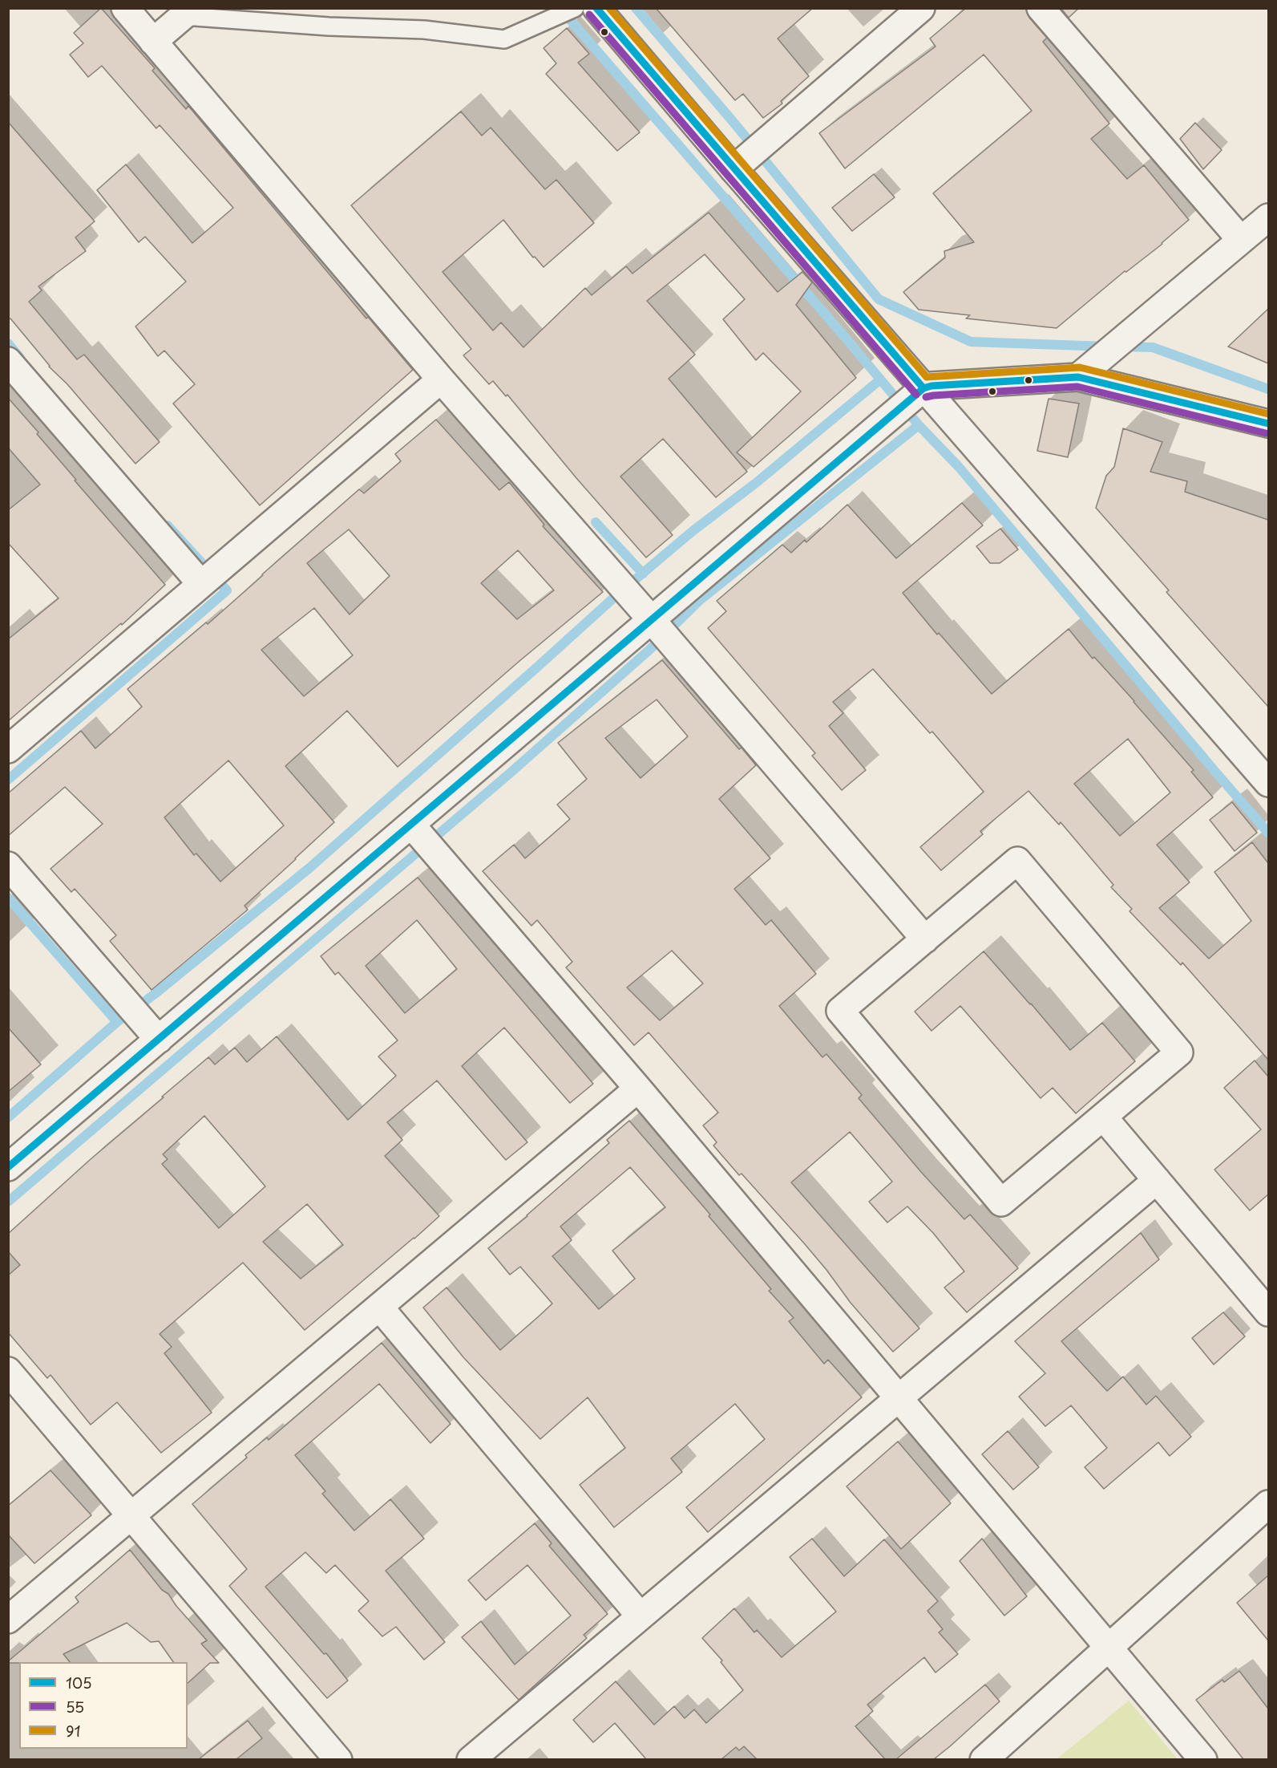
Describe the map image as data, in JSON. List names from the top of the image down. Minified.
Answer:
{"lines":["transit line 105","transit line 91","transit line 55"],"legend":["105","55","91"]}
